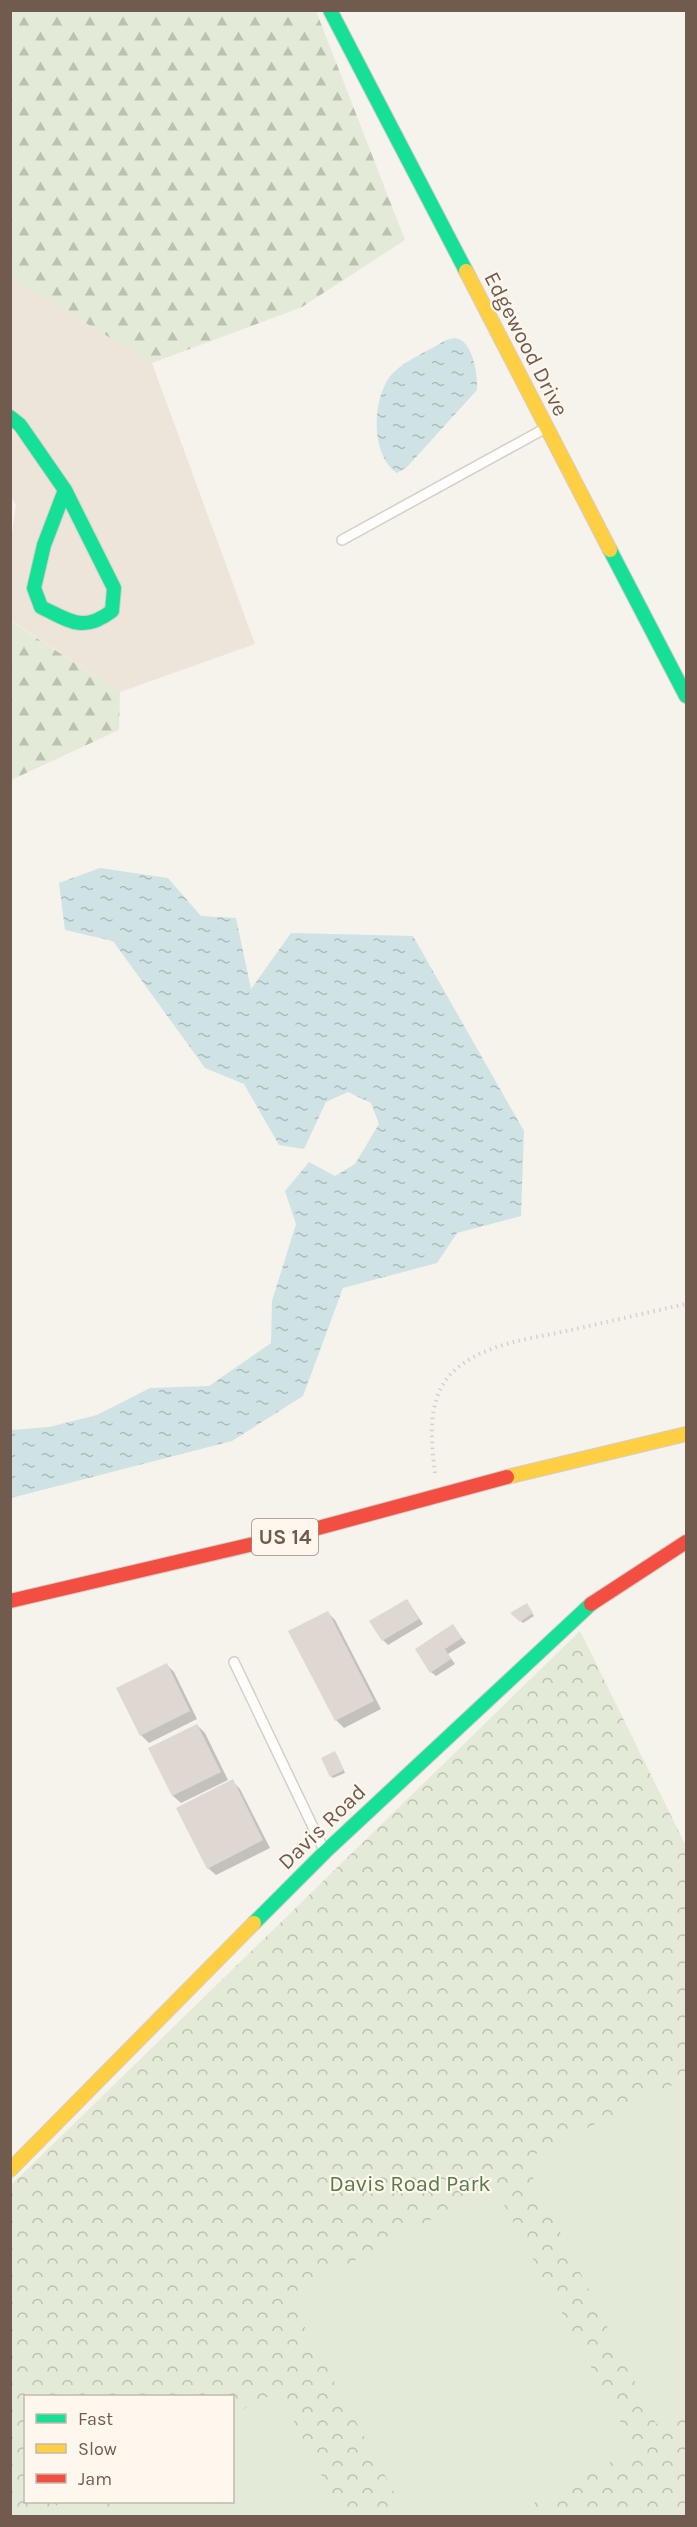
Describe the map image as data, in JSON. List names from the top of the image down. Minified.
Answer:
{"streets":{"street":["Edgewood Drive","US 14","Davis Road"]},"parks":["Davis Road Park"],"legend":["Fast","Slow","Jam"]}
